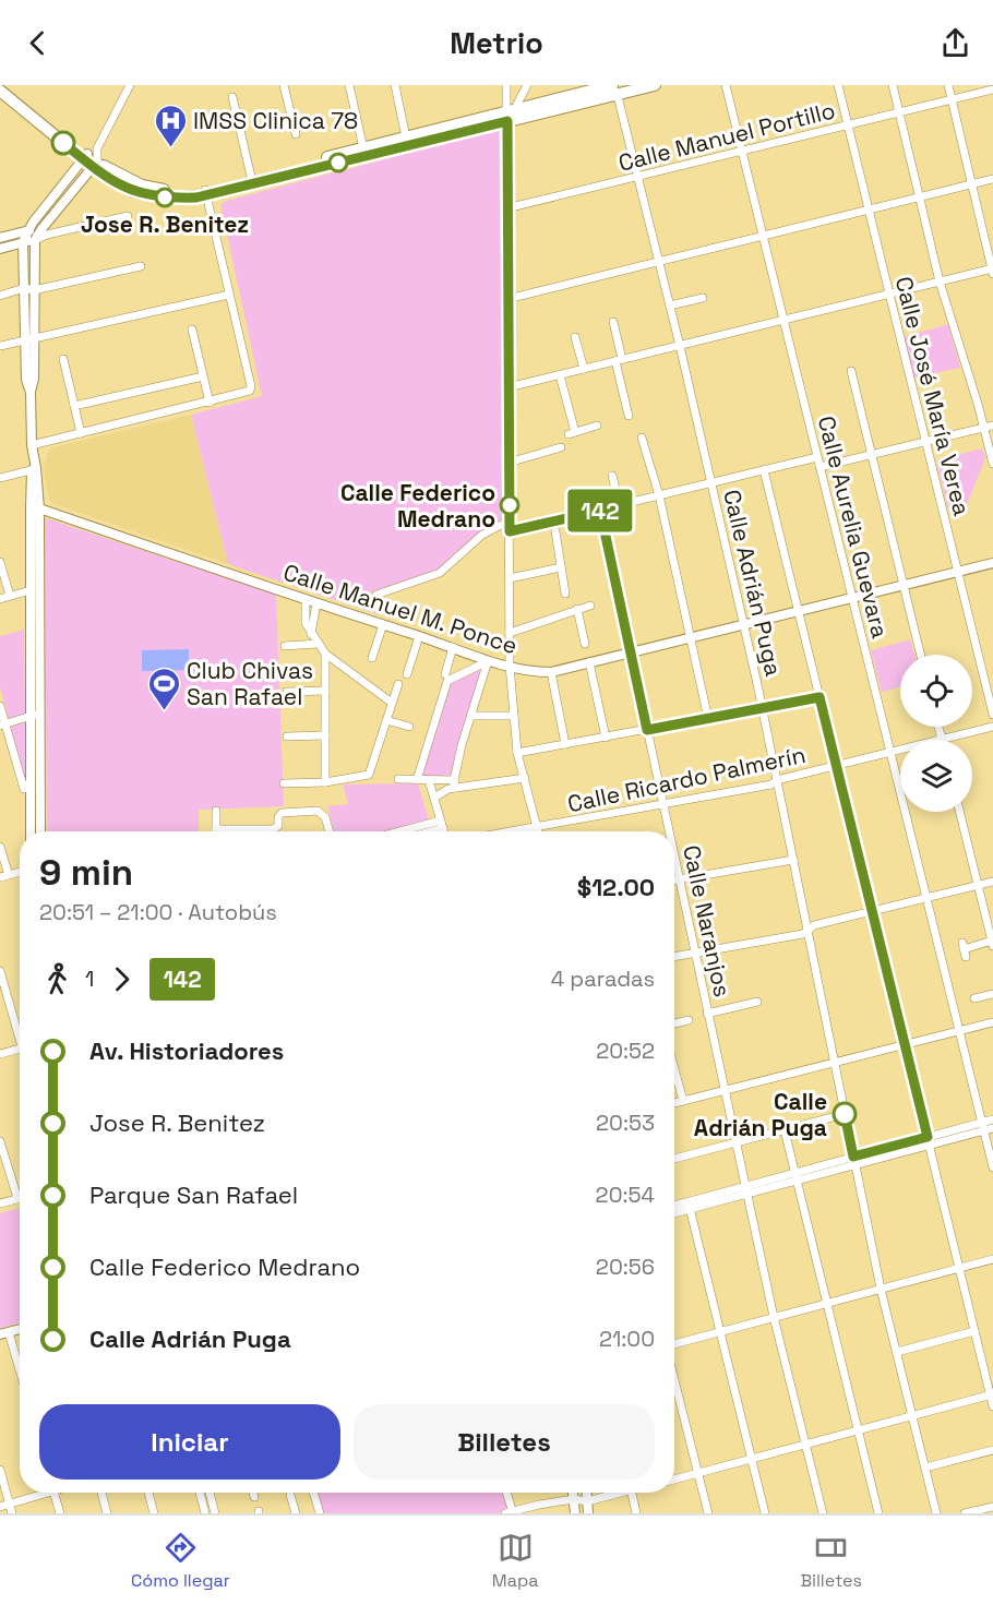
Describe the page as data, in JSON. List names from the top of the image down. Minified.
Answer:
{"streets":{"street":["Calle Manuel Portillo","Calle José María Verea","Calle Aurelia Guevara","Calle Adrián Puga","Calle Manuel M. Ponce","Calle Ricardo Palmerín","Calle Naranjos"]},"crossings":[["Calle Manuel Portillo","Calle José María Verea"],["Calle Manuel Portillo","Calle Aurelia Guevara"],["Calle Manuel Portillo","Calle Adrián Puga"],["Calle José María Verea","Calle Manuel M. Ponce"],["Calle Aurelia Guevara","Calle Manuel M. Ponce"],["Calle Aurelia Guevara","Calle Ricardo Palmerín"],["Calle Adrián Puga","Calle Manuel M. Ponce"],["Calle Adrián Puga","Calle Ricardo Palmerín"],["Calle Manuel M. Ponce","Calle Naranjos"],["Calle Ricardo Palmerín","Calle Naranjos"]],"places":{"hospital":["IMSS Clinica 78"],"other":["Jose R. Benitez","Calle Federico Medrano","Calle Adrián Puga"],"sports":["Club Chivas San Rafael"]},"lines":["bus line 142"],"page":{"header":"Metrio","on_map":"142","heading":["9 min","20:51 – 21:00 · Autobús","$12.00"],"legs":["1","142","4 paradas"],"list":[{"name":"Av. Historiadores","value":"20:52"},{"name":"Jose R. Benitez","value":"20:53"},{"name":"Parque San Rafael","value":"20:54"},{"name":"Calle Federico Medrano","value":"20:56"},{"name":"Calle Adrián Puga","value":"21:00"}],"buttons":["Iniciar","Billetes"],"tabs":["Cómo llegar","Mapa","Billetes"]}}
